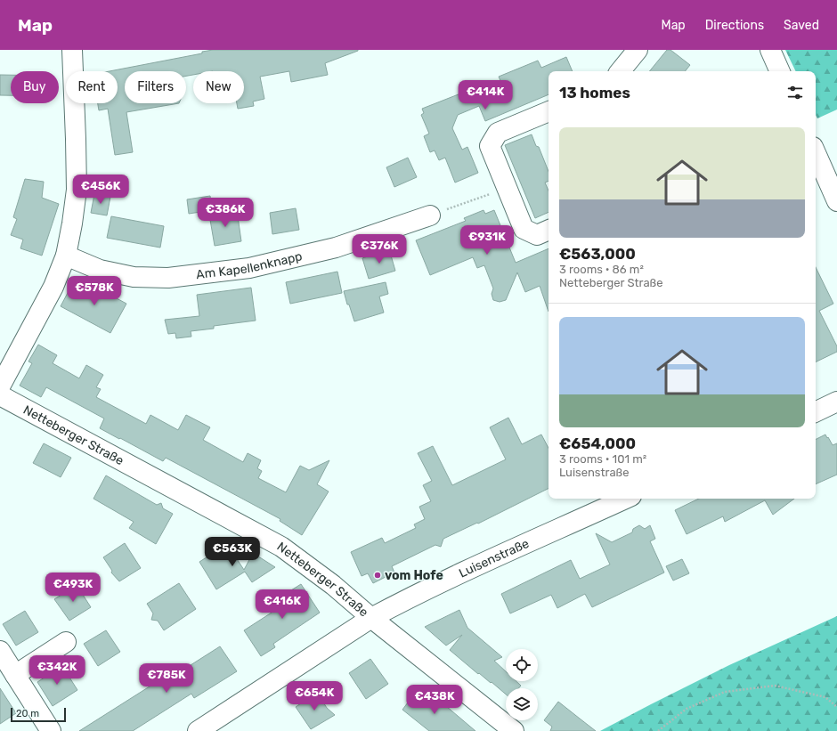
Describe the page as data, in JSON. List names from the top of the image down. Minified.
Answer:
{"streets":{"street":["Am Kapellenknapp","Netteberger Straße","Luisenstraße"]},"crossings":[["Netteberger Straße","Luisenstraße"]],"places":["vom Hofe"],"scale_bar":"20 m","page":{"header":"Map","nav":["Map","Directions","Saved"],"chip":["Buy","Rent","Filters","New"],"heading":"13 homes","price":["€414K","€456K","€386K","€931K","€376K","€578K","€563K","€493K","€416K","€342K","€785K","€654K","€438K"],"list":[{"name":"€563,000","note":"3 rooms · 86 m² · Netteberger Straße"},{"name":"€654,000","note":"3 rooms · 101 m² · Luisenstraße"}],"scale":"20 m"}}
